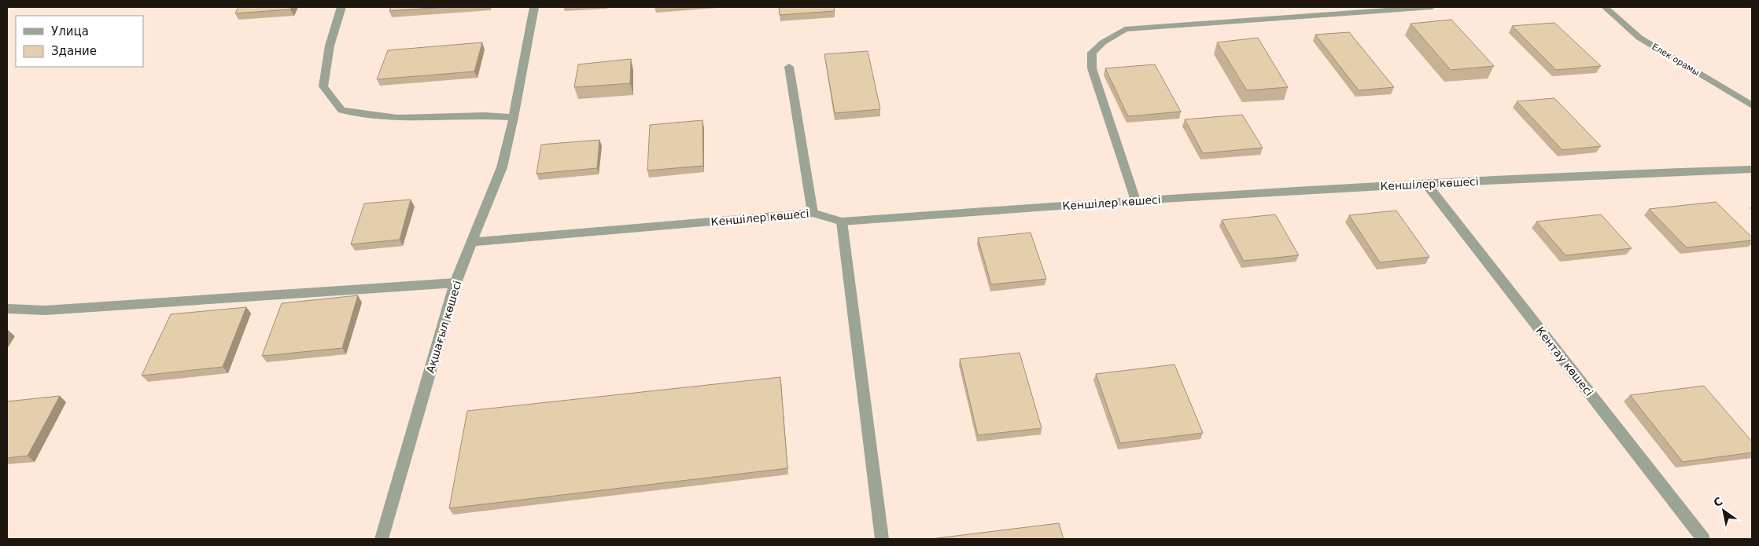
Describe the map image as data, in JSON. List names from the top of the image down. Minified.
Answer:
{"streets":{"street":["Елек орамы","Кеншілер көшесі","Ақшағыл көшесі","Кентау көшесі"]},"crossings":[["Кеншілер көшесі","Ақшағыл көшесі"],["Кеншілер көшесі","Кентау көшесі"]],"legend":["Улица","Здание"],"north":"top left"}
